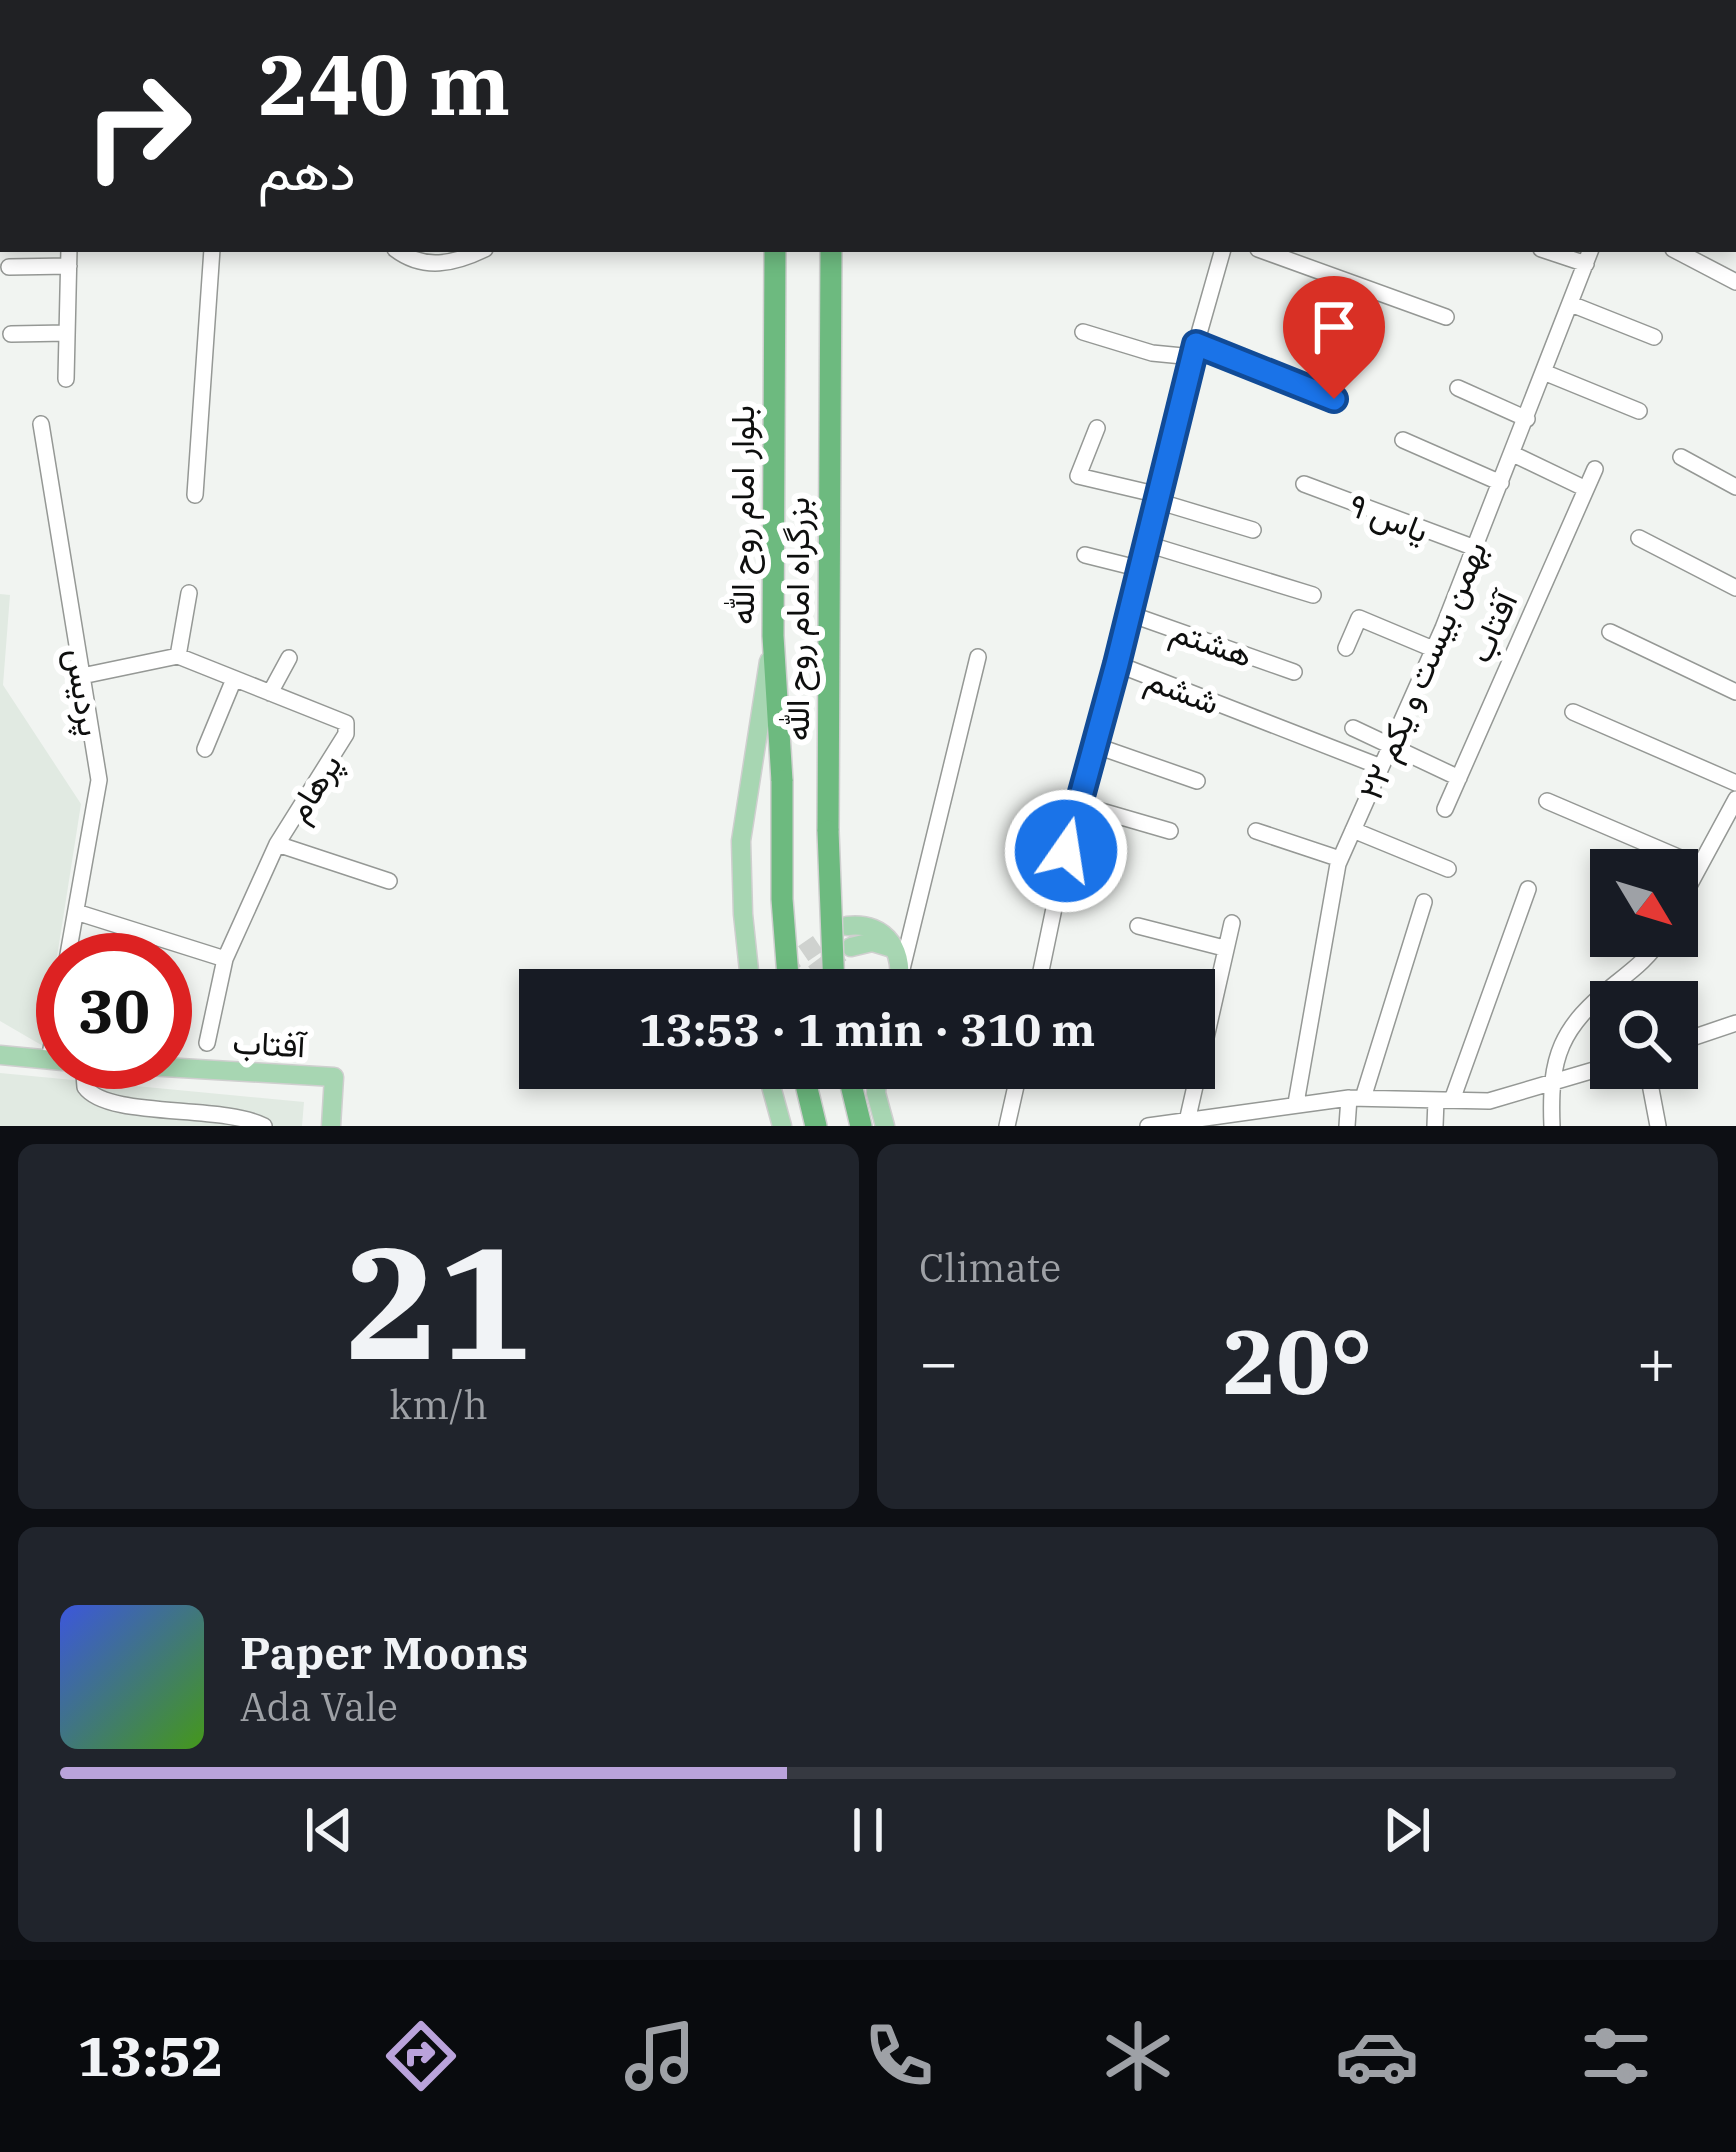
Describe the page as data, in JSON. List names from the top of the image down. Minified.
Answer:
{"streets":{"highway":["بلوار امام روح الله","بزرگراه امام روح الله"],"main road":["آفتاب"],"street":["یاس ۹","هشتم","۲۲ بهمن بیست و یکم","ششم","پردیس","پرهام"]},"crossings":[["یاس ۹","۲۲ بهمن بیست و یکم"],["۲۲ بهمن بیست و یکم","ششم"]],"north":"bottom right","page":{"turn":["240 m","دهم"],"limit":"30","trip":"13:53 · 1 min · 310 m","tile":[["21","km/h"],"Climate"],"heat":["−","20°","+"],"song":["Paper Moons","Ada Vale"],"tabs":"13:52"}}
